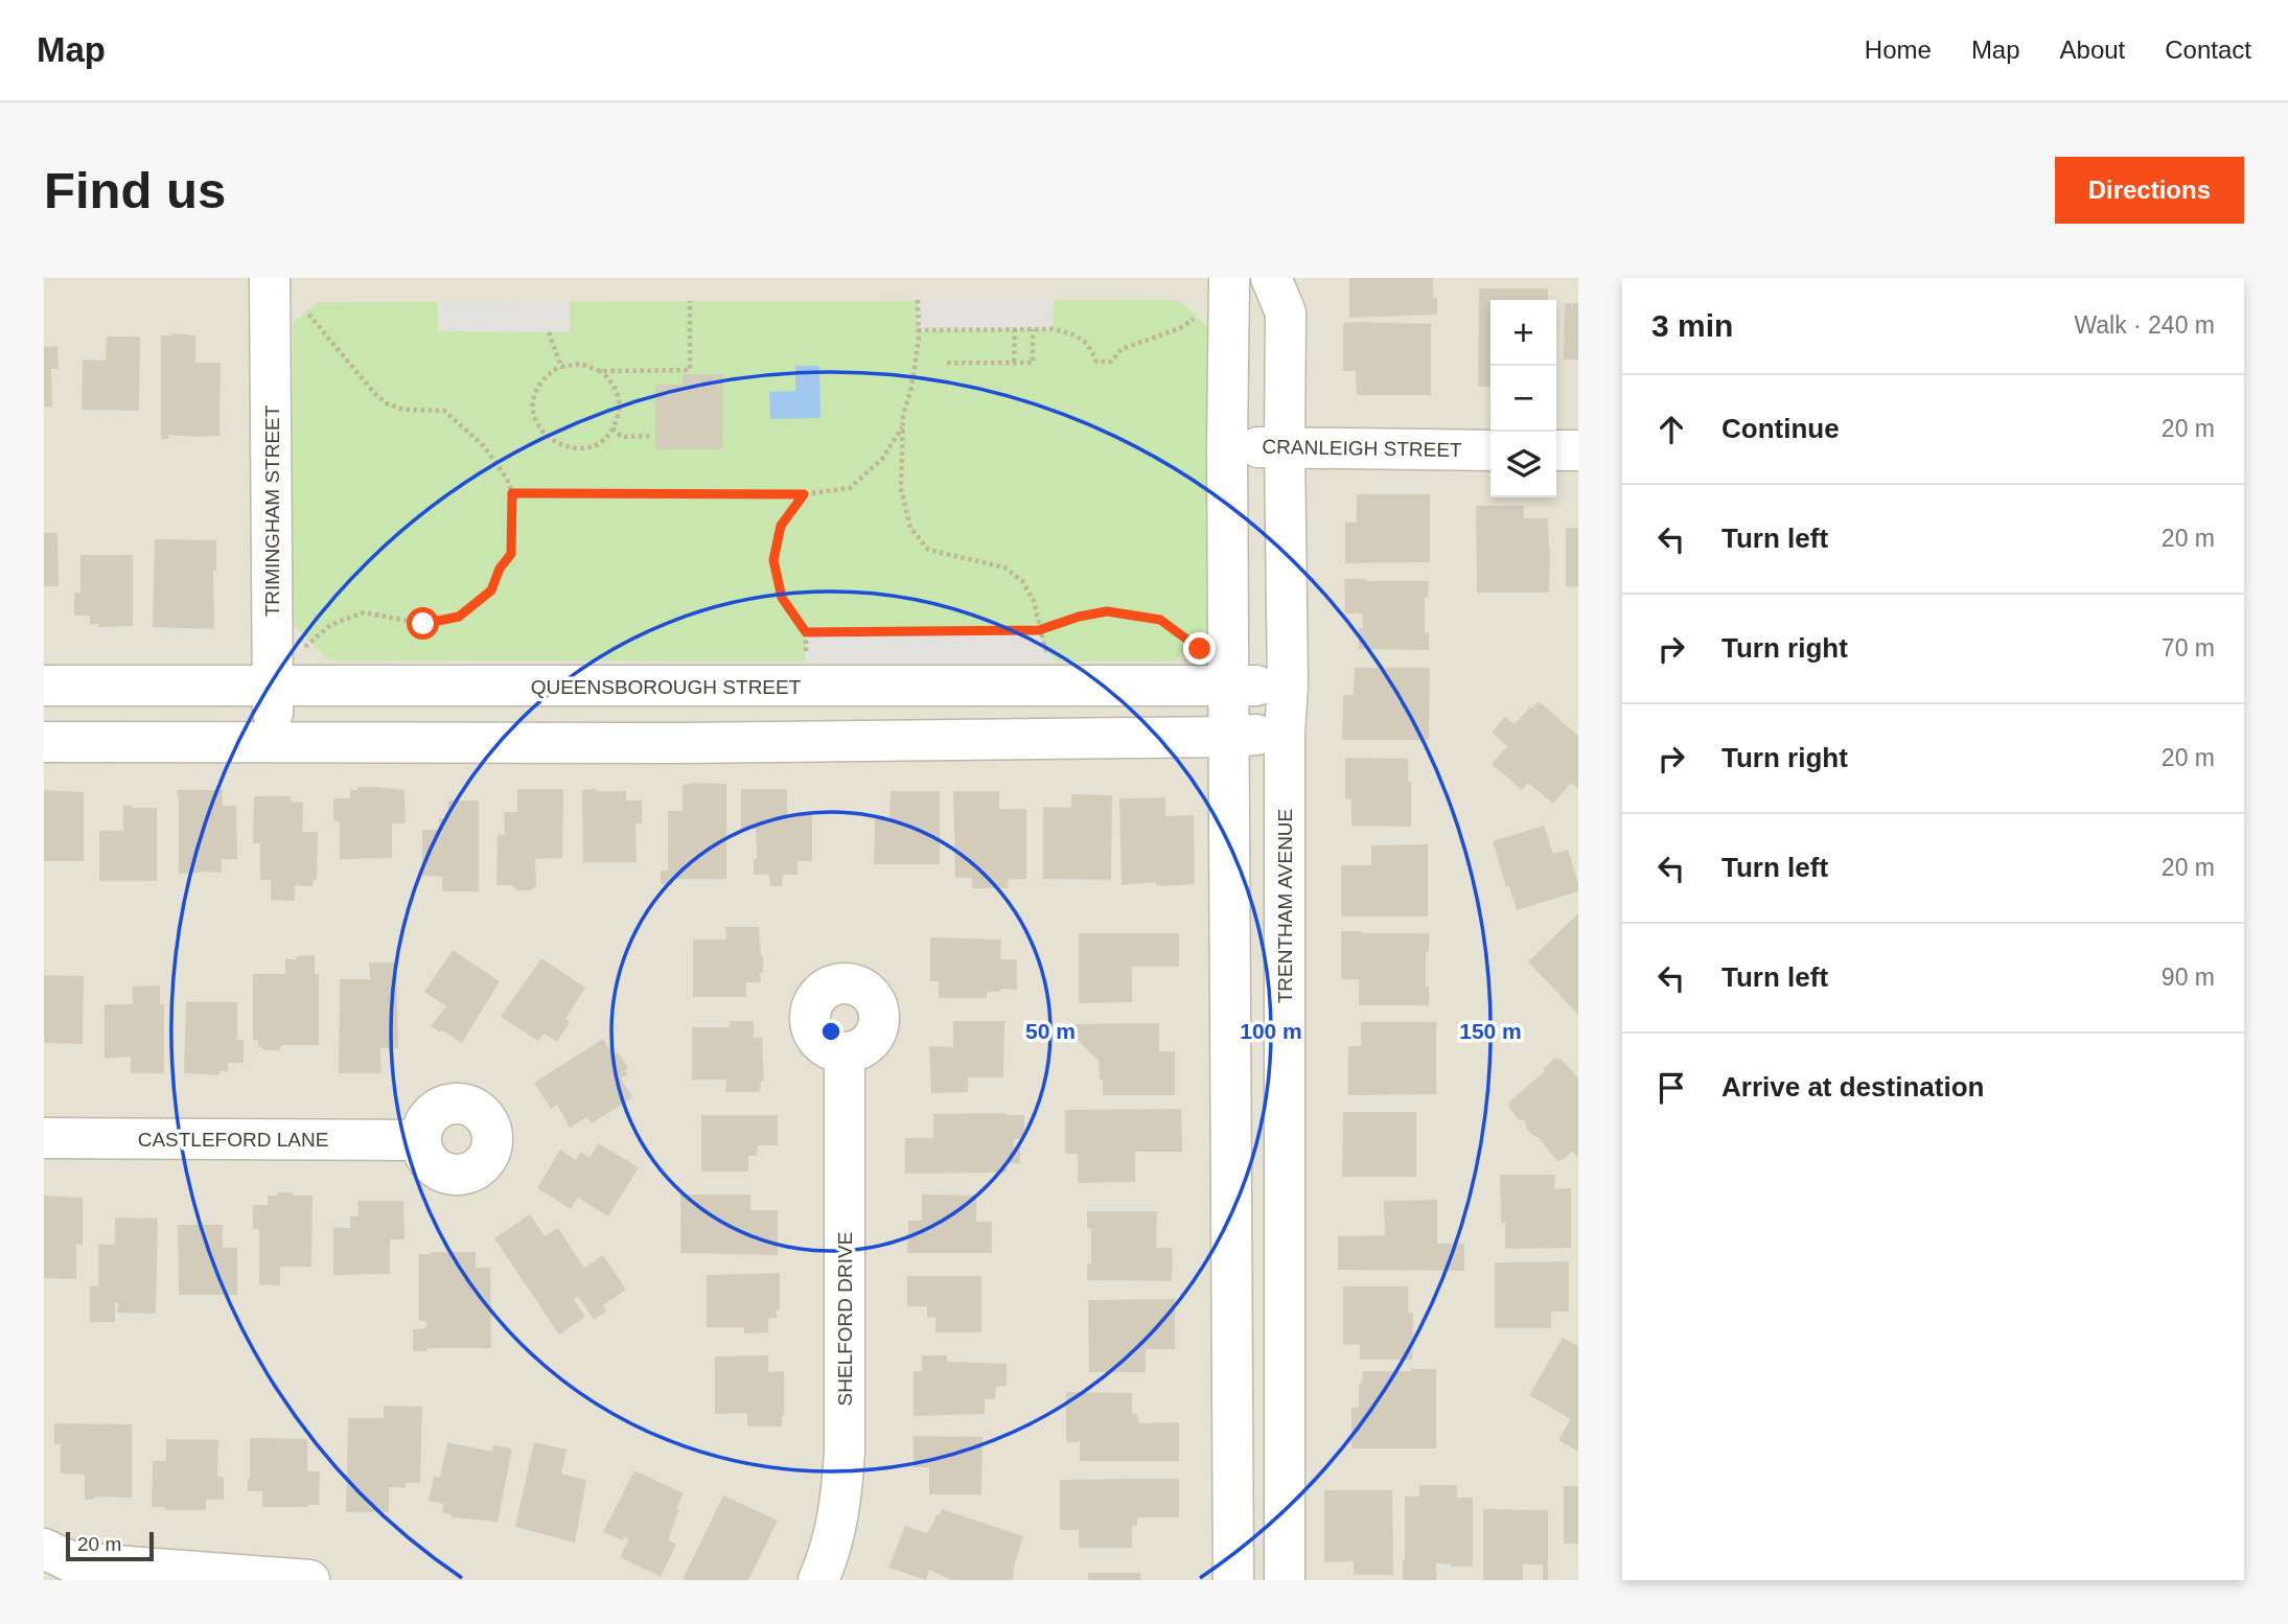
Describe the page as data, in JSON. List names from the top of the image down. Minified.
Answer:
{"streets":{"street":["CRANLEIGH STREET","TRIMINGHAM STREET","QUEENSBOROUGH STREET","TRENTHAM AVENUE","CASTLEFORD LANE","SHELFORD DRIVE"]},"crossings":[["CRANLEIGH STREET","TRENTHAM AVENUE"],["TRIMINGHAM STREET","QUEENSBOROUGH STREET"],["QUEENSBOROUGH STREET","TRENTHAM AVENUE"]],"scale_bar":"20 m","page":{"header":"Map","nav":["Home","Map","About","Contact"],"buttons":"Directions","title":"Find us","heading":["3 min","Walk · 240 m"],"map_buttons":["+","−"],"list":[["Continue","20 m"],["Turn left","20 m"],["Turn right","70 m"],["Turn right","20 m"],["Turn left","20 m"],["Turn left","90 m"],"Arrive at destination"],"scale":"20 m"},"rings":["50 m","100 m","150 m"]}
